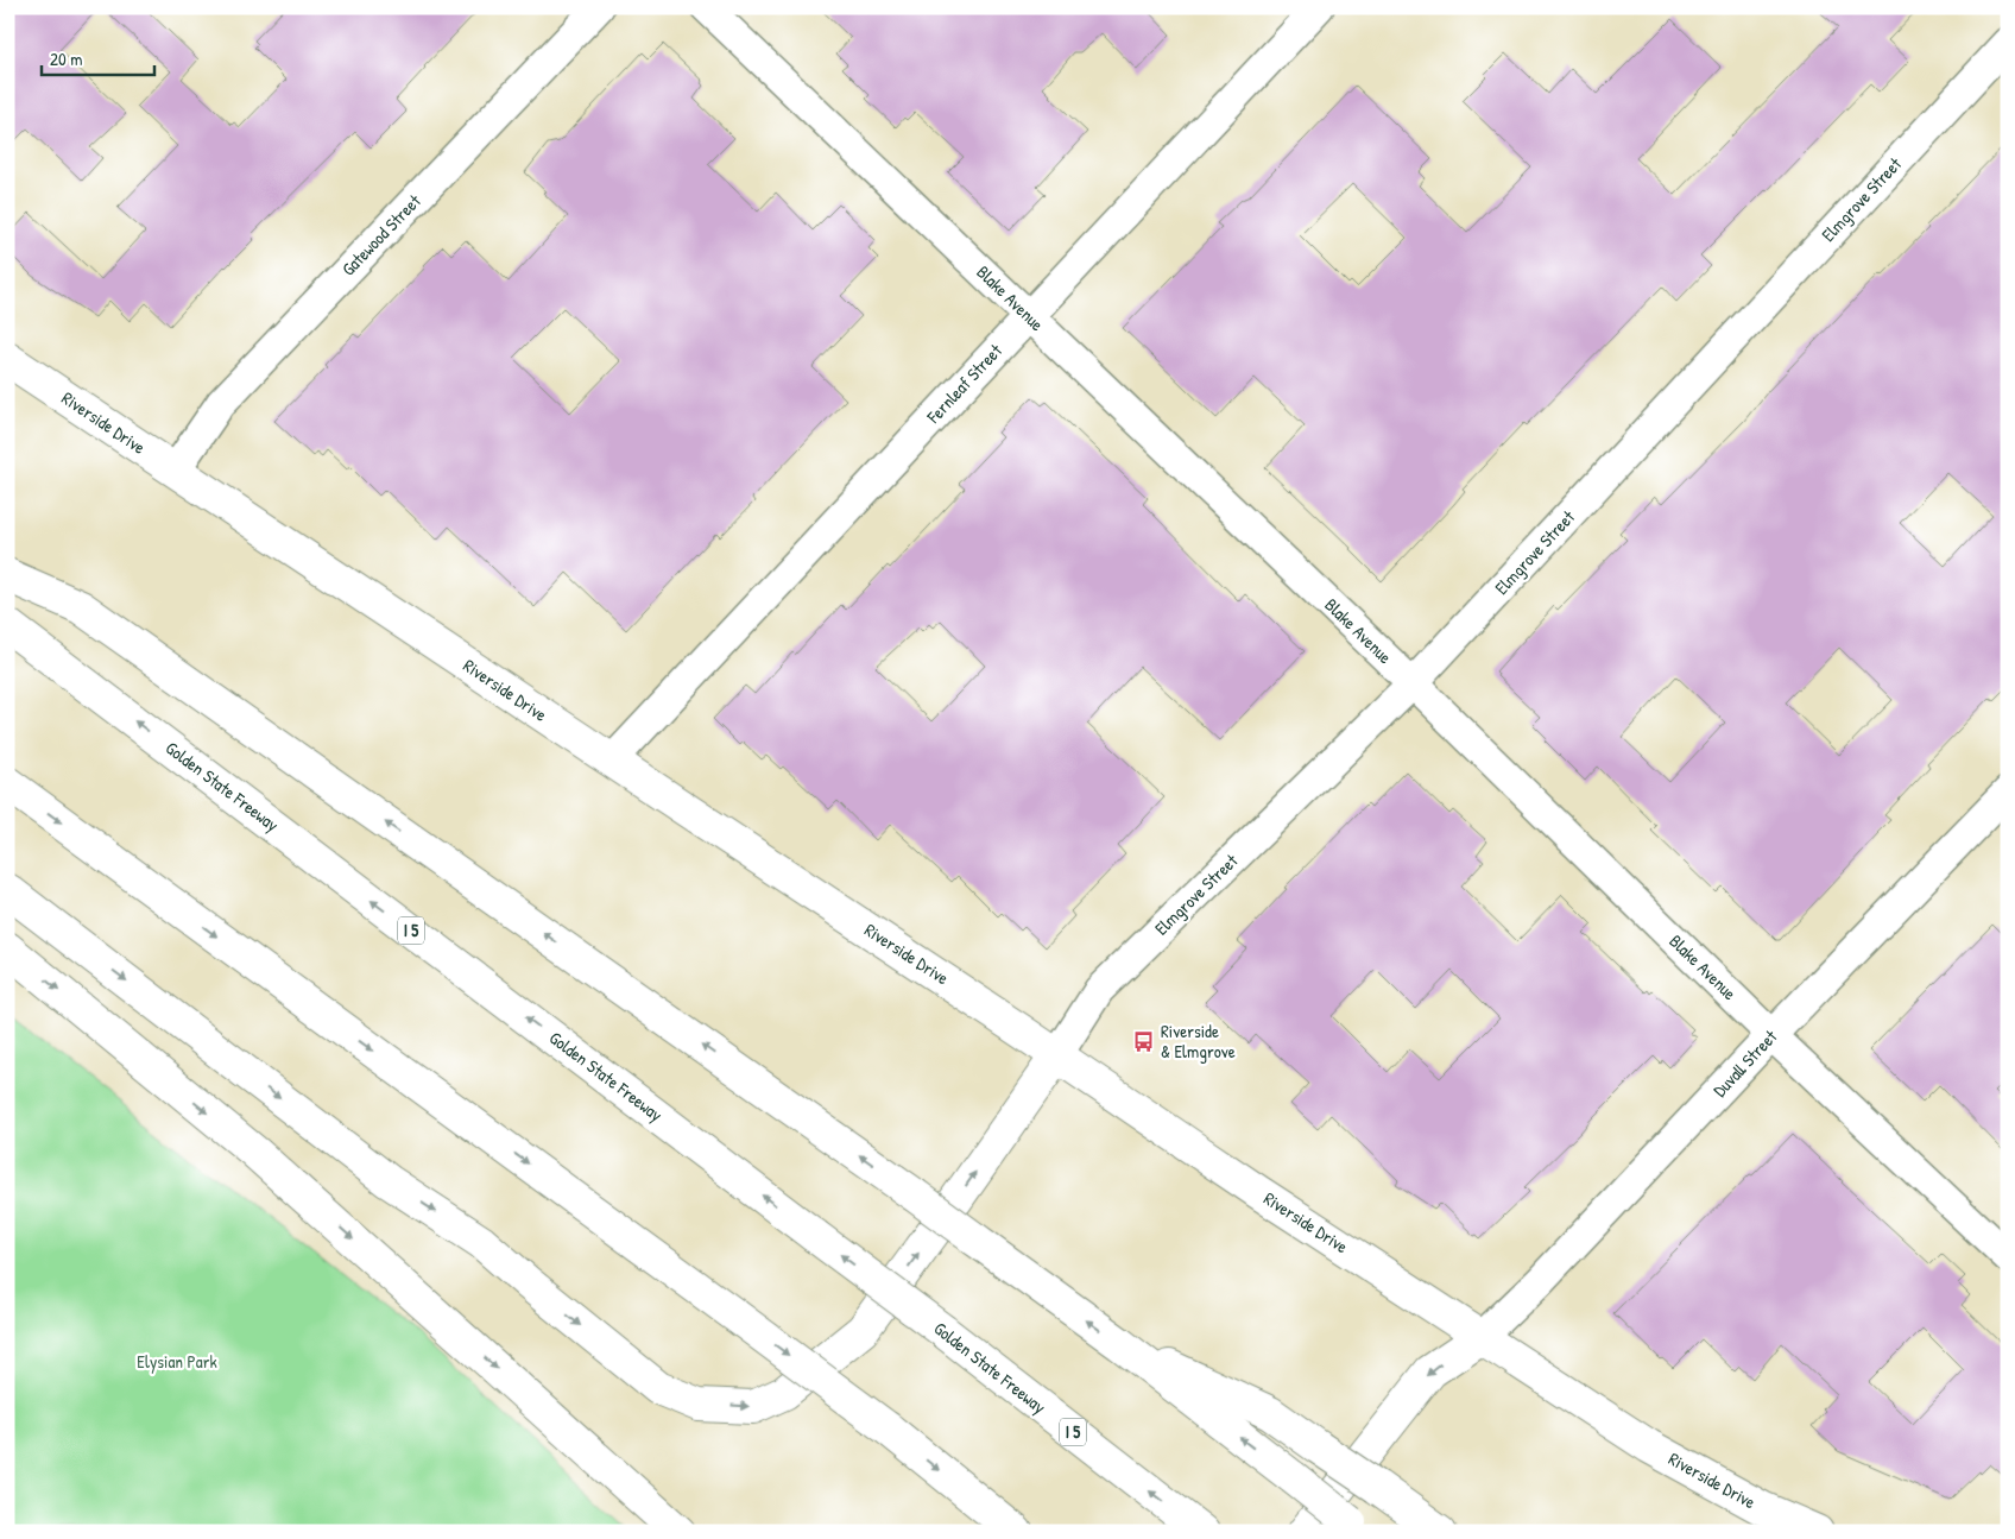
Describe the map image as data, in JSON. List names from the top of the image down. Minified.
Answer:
{"streets":{"main road":["Riverside Drive","Golden State Freeway","I 5"],"street":["Elmgrove Street","Gatewood Street","Blake Avenue","Fernleaf Street","Duvall Street"]},"crossings":[["Elmgrove Street","Blake Avenue"],["Elmgrove Street","Riverside Drive"],["Gatewood Street","Riverside Drive"],["Blake Avenue","Fernleaf Street"],["Blake Avenue","Duvall Street"],["Fernleaf Street","Riverside Drive"],["Riverside Drive","Duvall Street"]],"parks":["Elysian Park"],"places":{"bus stop":["Riverside & Elmgrove"]},"scale_bar":"20 m"}
